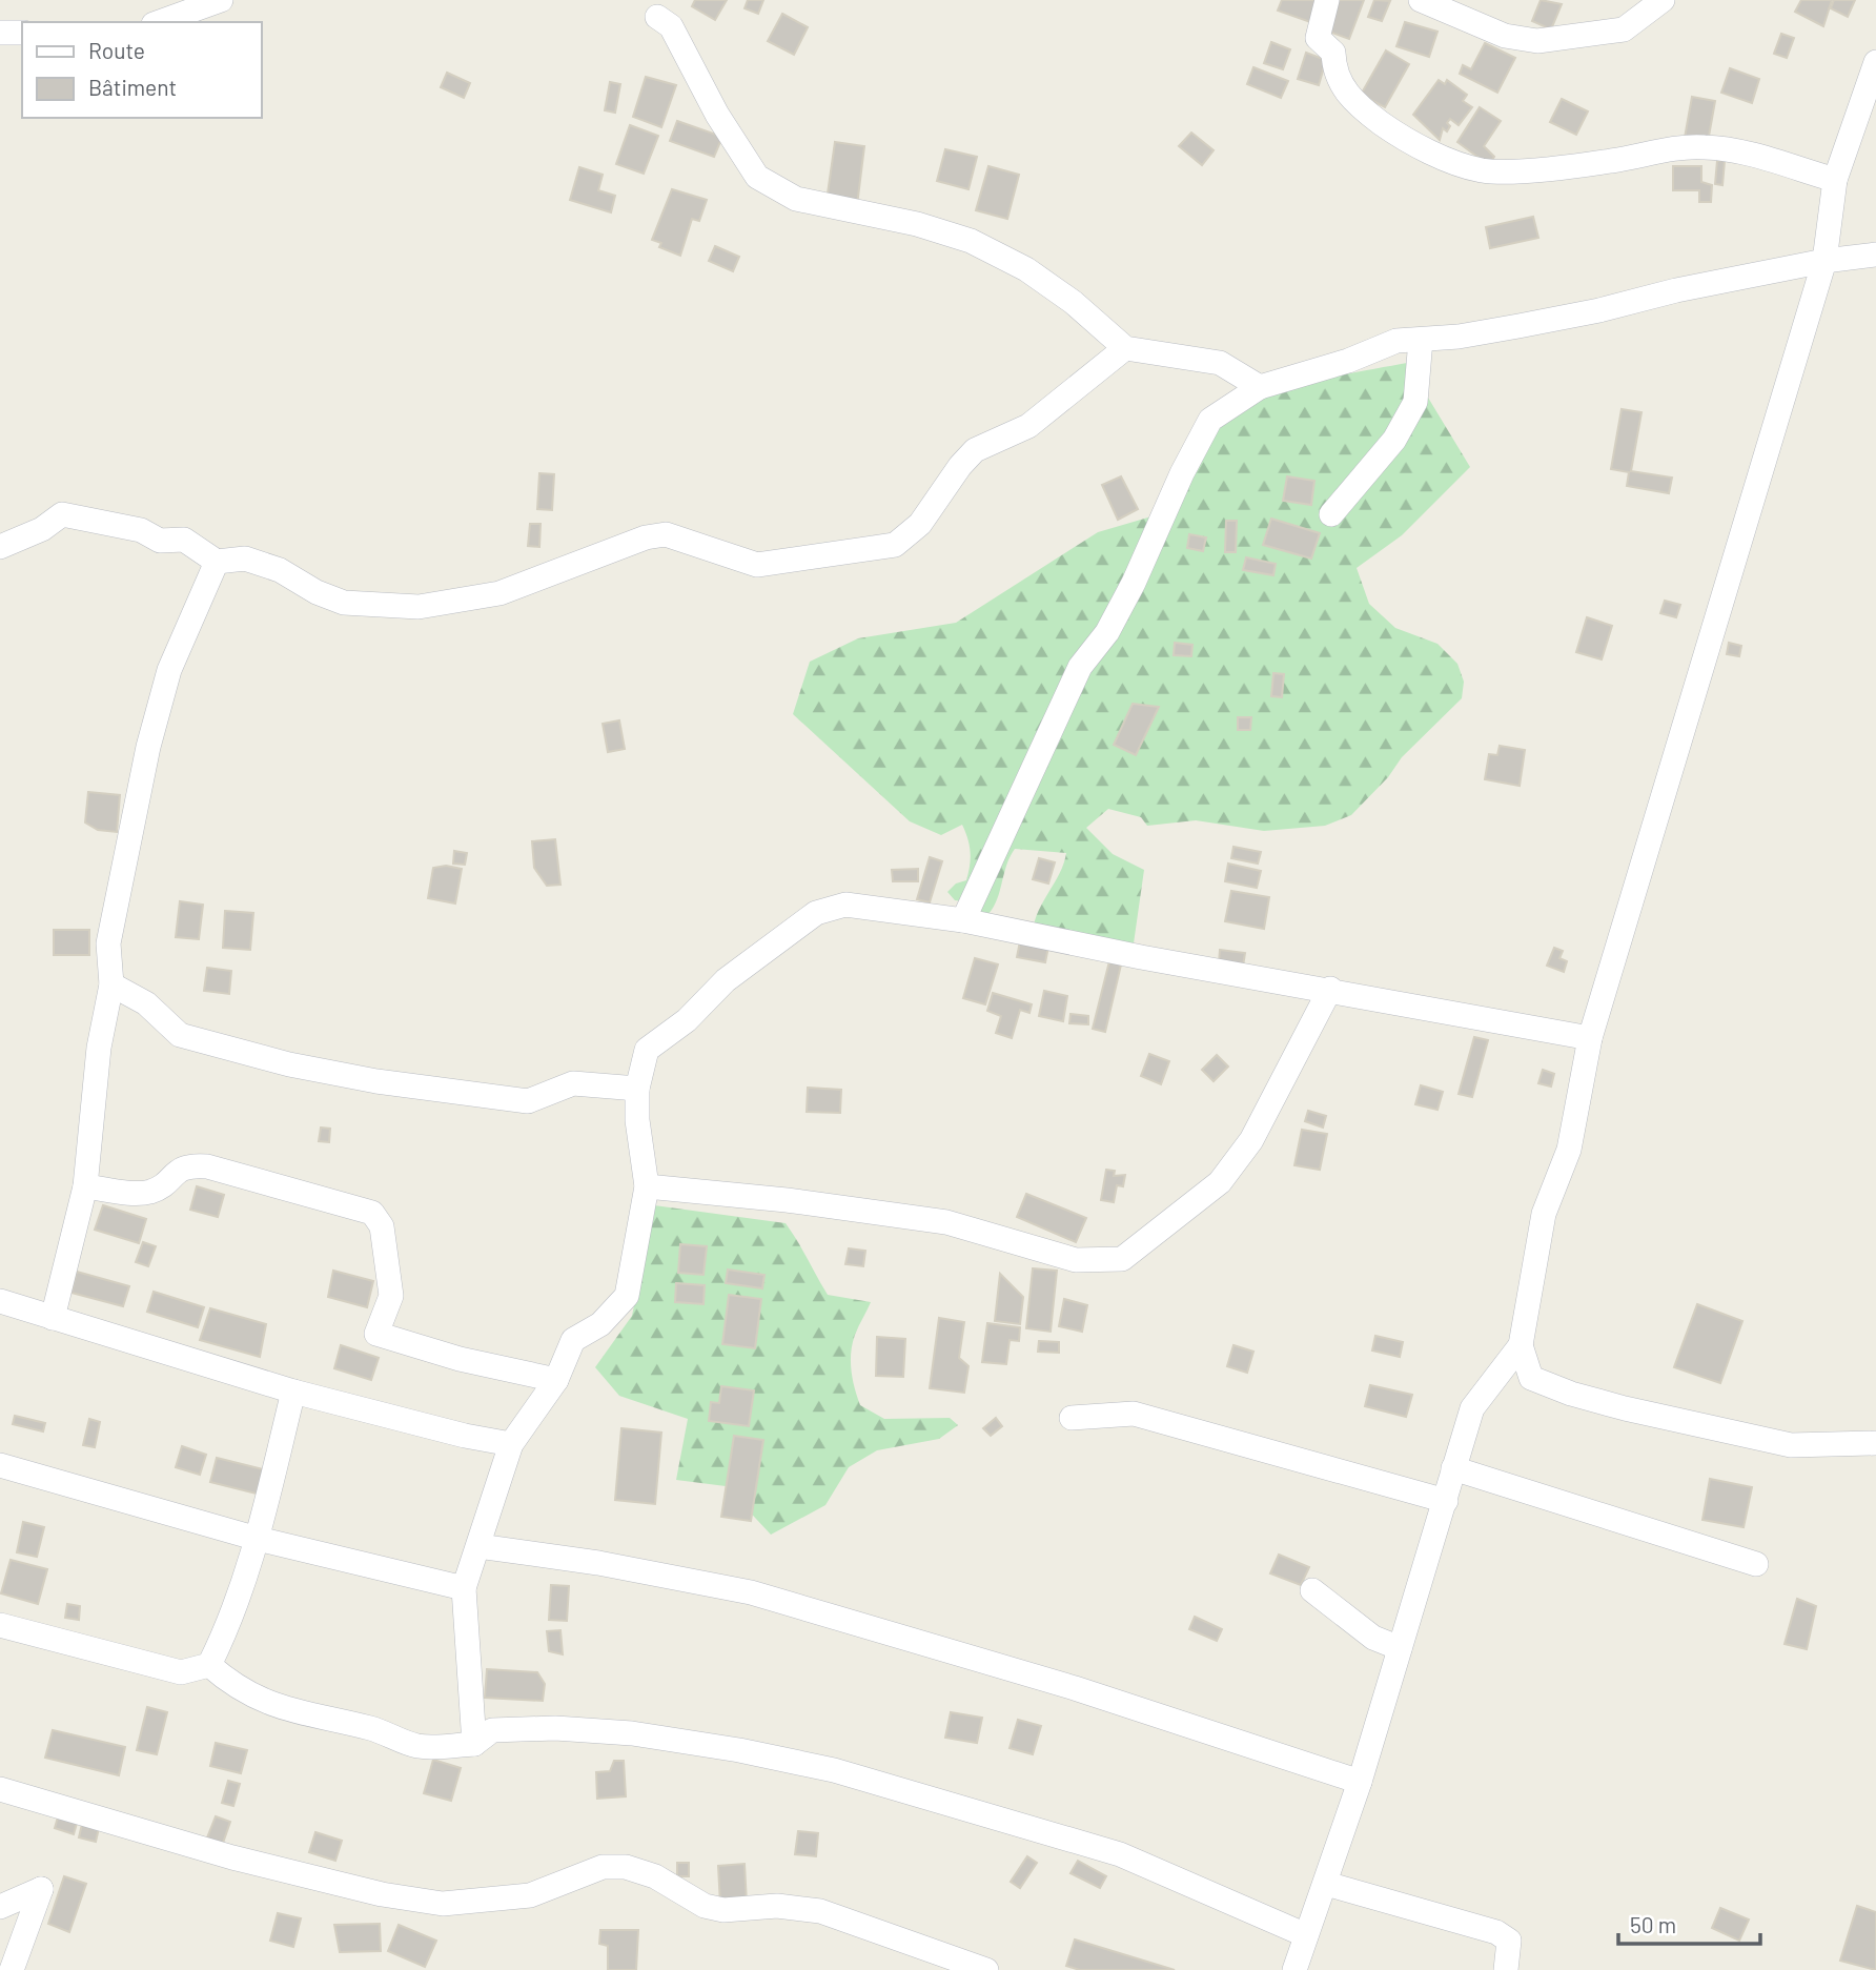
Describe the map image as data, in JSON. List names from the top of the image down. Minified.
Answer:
{"legend":["Route","Bâtiment"],"scale_bar":"50 m"}
